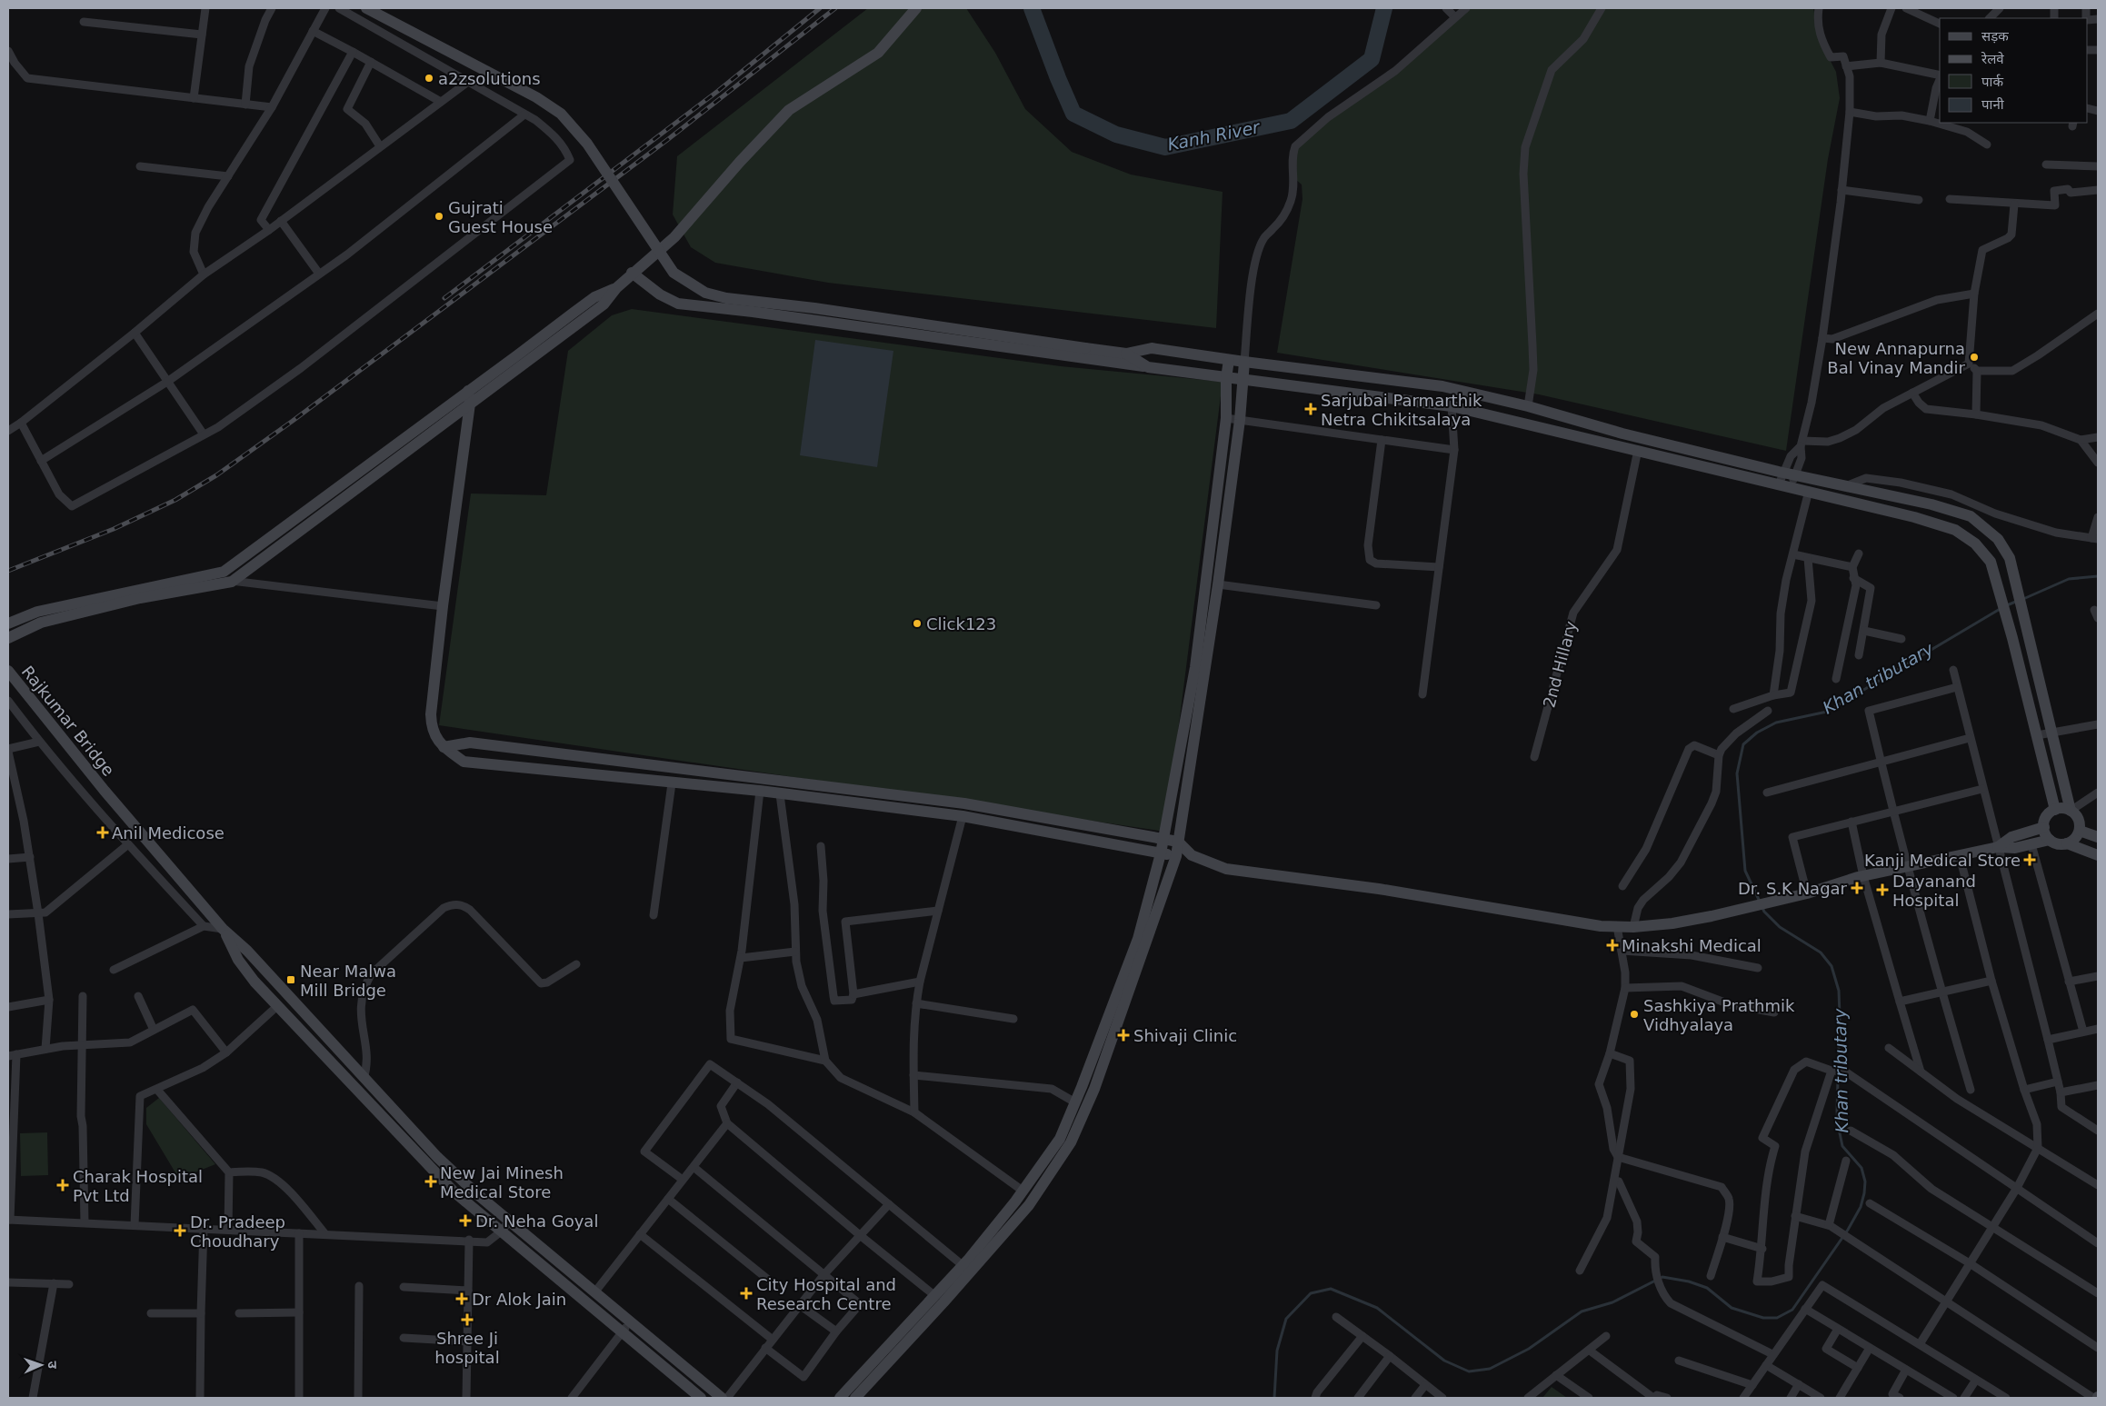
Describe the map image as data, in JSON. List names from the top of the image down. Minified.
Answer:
{"streets":{"street":["2nd Hillary","Rajkumar Bridge"]},"water":["Kanh River","Khan tributary"],"places":{"other":["a2zsolutions","Gujrati Guest House","New Annapurna Bal Vinay Mandir","Click123","Sashkiya Prathmik Vidhyalaya"],"health":["Sarjubai Parmarthik Netra Chikitsalaya","Anil Medicose","Kanji Medical Store","Dr. S.K Nagar","Dayanand Hospital","Minakshi Medical","Shivaji Clinic","New Jai Minesh Medical Store","Charak Hospital Pvt Ltd","Dr. Neha Goyal","Dr. Pradeep Choudhary","City Hospital and Research Centre","Dr Alok Jain","Shree Ji hospital"],"transit":["Near Malwa Mill Bridge"]},"legend":["सड़क","रेलवे","पार्क","पानी"],"north":"right"}
